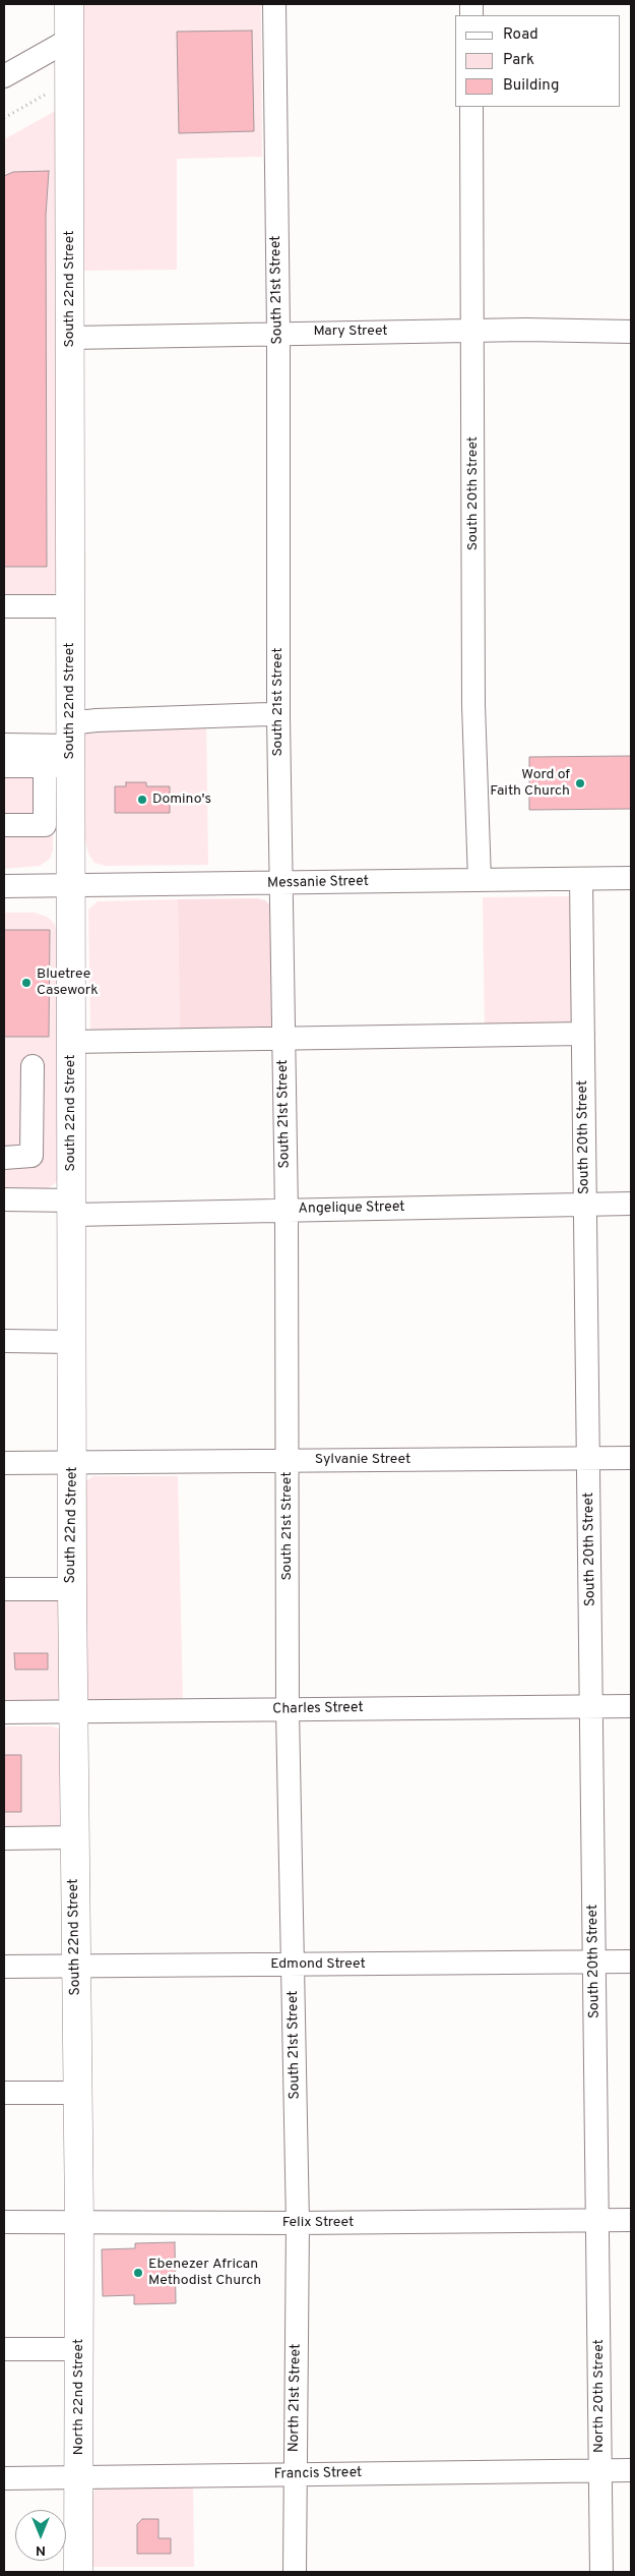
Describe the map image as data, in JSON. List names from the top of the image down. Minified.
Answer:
{"streets":{"main road":["South 22nd Street","North 22nd Street"],"street":["South 21st Street","Mary Street","South 20th Street","Messanie Street","Angelique Street","Sylvanie Street","Charles Street","Edmond Street","Felix Street","North 20th Street","North 21st Street","Francis Street"]},"crossings":[["South 22nd Street","Mary Street"],["South 22nd Street","Messanie Street"],["South 22nd Street","Angelique Street"],["South 22nd Street","Sylvanie Street"],["South 22nd Street","Charles Street"],["South 22nd Street","Edmond Street"],["South 22nd Street","Felix Street"],["South 22nd Street","North 22nd Street"],["South 21st Street","Mary Street"],["South 21st Street","Messanie Street"],["South 21st Street","Angelique Street"],["South 21st Street","Sylvanie Street"],["South 21st Street","Charles Street"],["South 21st Street","Edmond Street"],["South 21st Street","Felix Street"],["South 21st Street","North 21st Street"],["Mary Street","South 20th Street"],["South 20th Street","Messanie Street"],["South 20th Street","Angelique Street"],["South 20th Street","Sylvanie Street"],["South 20th Street","Charles Street"],["South 20th Street","Edmond Street"],["South 20th Street","Felix Street"],["South 20th Street","North 20th Street"],["Felix Street","North 20th Street"],["Felix Street","North 22nd Street"],["Felix Street","North 21st Street"],["North 20th Street","Francis Street"],["North 22nd Street","Francis Street"],["North 21st Street","Francis Street"]],"places":["Word of Faith Church","Domino's","Bluetree Casework","Ebenezer African Methodist Church"],"legend":["Road","Park","Building"],"north":"bottom"}
